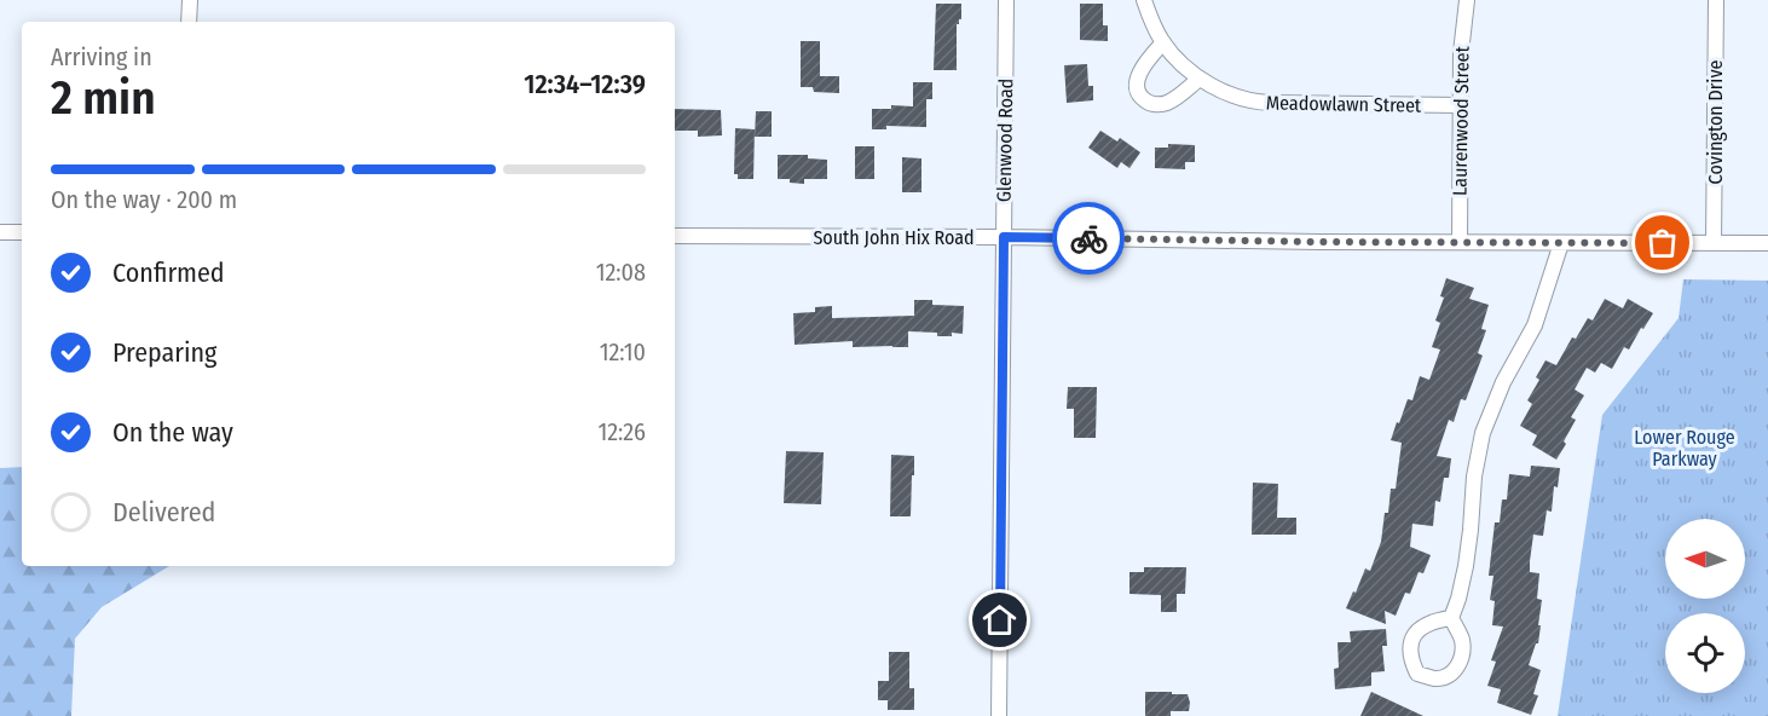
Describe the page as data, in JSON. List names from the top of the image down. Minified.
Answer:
{"streets":{"street":["Meadowlawn Street","Laurenwood Street","Covington Drive","Glenwood Road","South John Hix Road"]},"crossings":[["Meadowlawn Street","Laurenwood Street"],["Laurenwood Street","South John Hix Road"],["Covington Drive","South John Hix Road"],["Glenwood Road","South John Hix Road"]],"parks":["Lower Rouge Parkway"],"north":"left","page":{"heading":["2 min","Arriving in","12:34–12:39"],"bar":"On the way · 200 m","list":[["Confirmed","12:08"],["Preparing","12:10"],["On the way","12:26"],"Delivered"]}}
